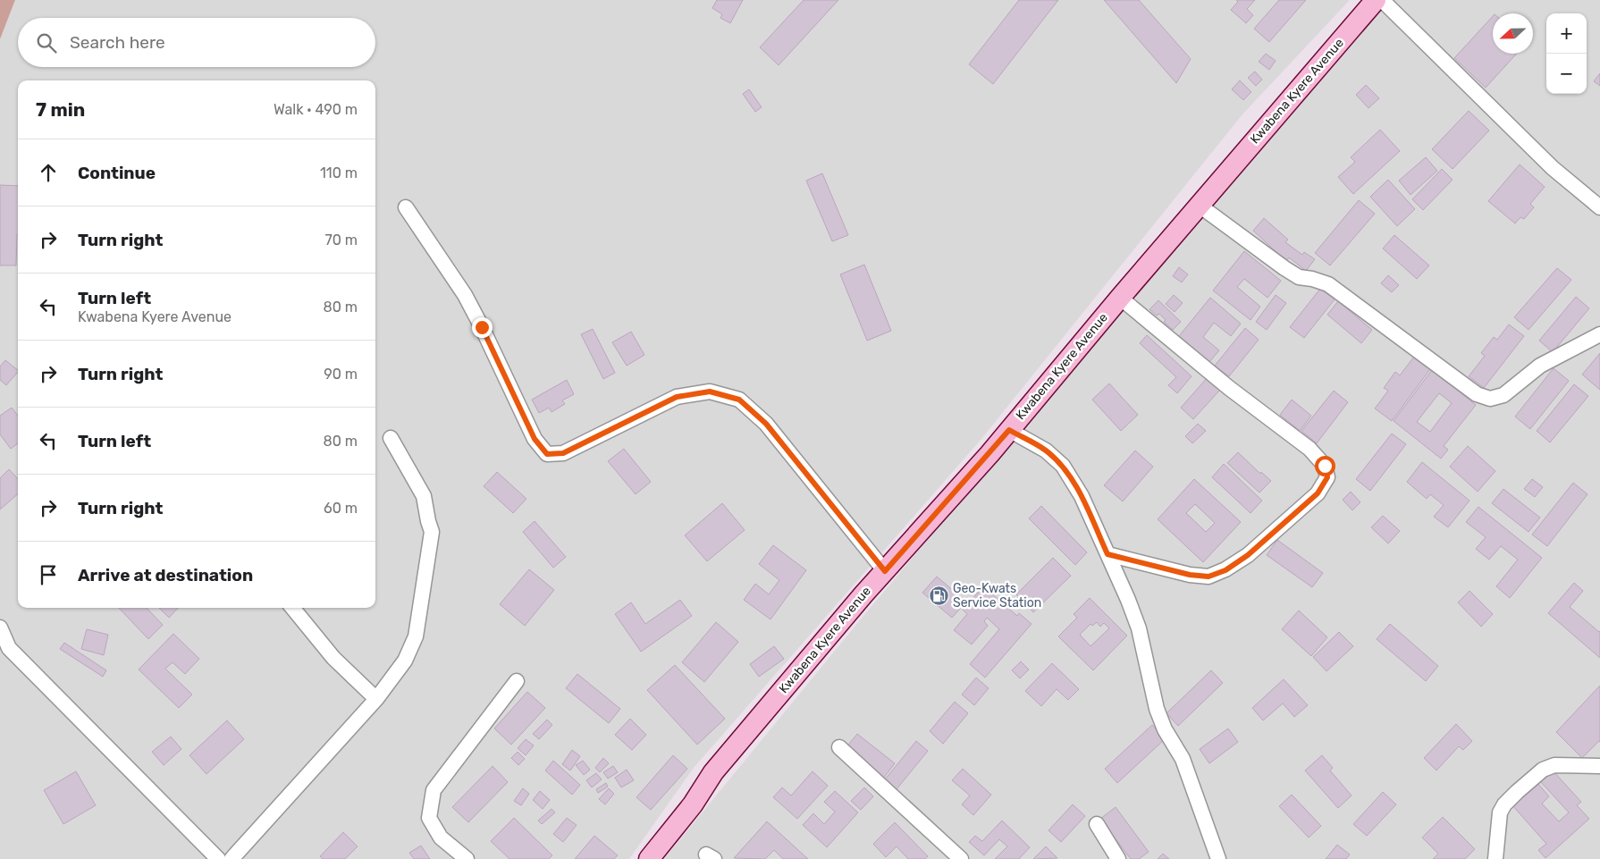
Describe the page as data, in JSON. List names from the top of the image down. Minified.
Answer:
{"streets":{"main road":["Kwabena Kyere Avenue"]},"places":{"fuel station":["Geo-Kwats Service Station"]},"north":"left","page":{"map_buttons":["+","−"],"search":"Search here","heading":["7 min","Walk · 490 m"],"list":[["Continue","110 m"],["Turn right","70 m"],["Turn left","Kwabena Kyere Avenue","80 m"],["Turn right","90 m"],["Turn left","80 m"],["Turn right","60 m"],"Arrive at destination"]}}
